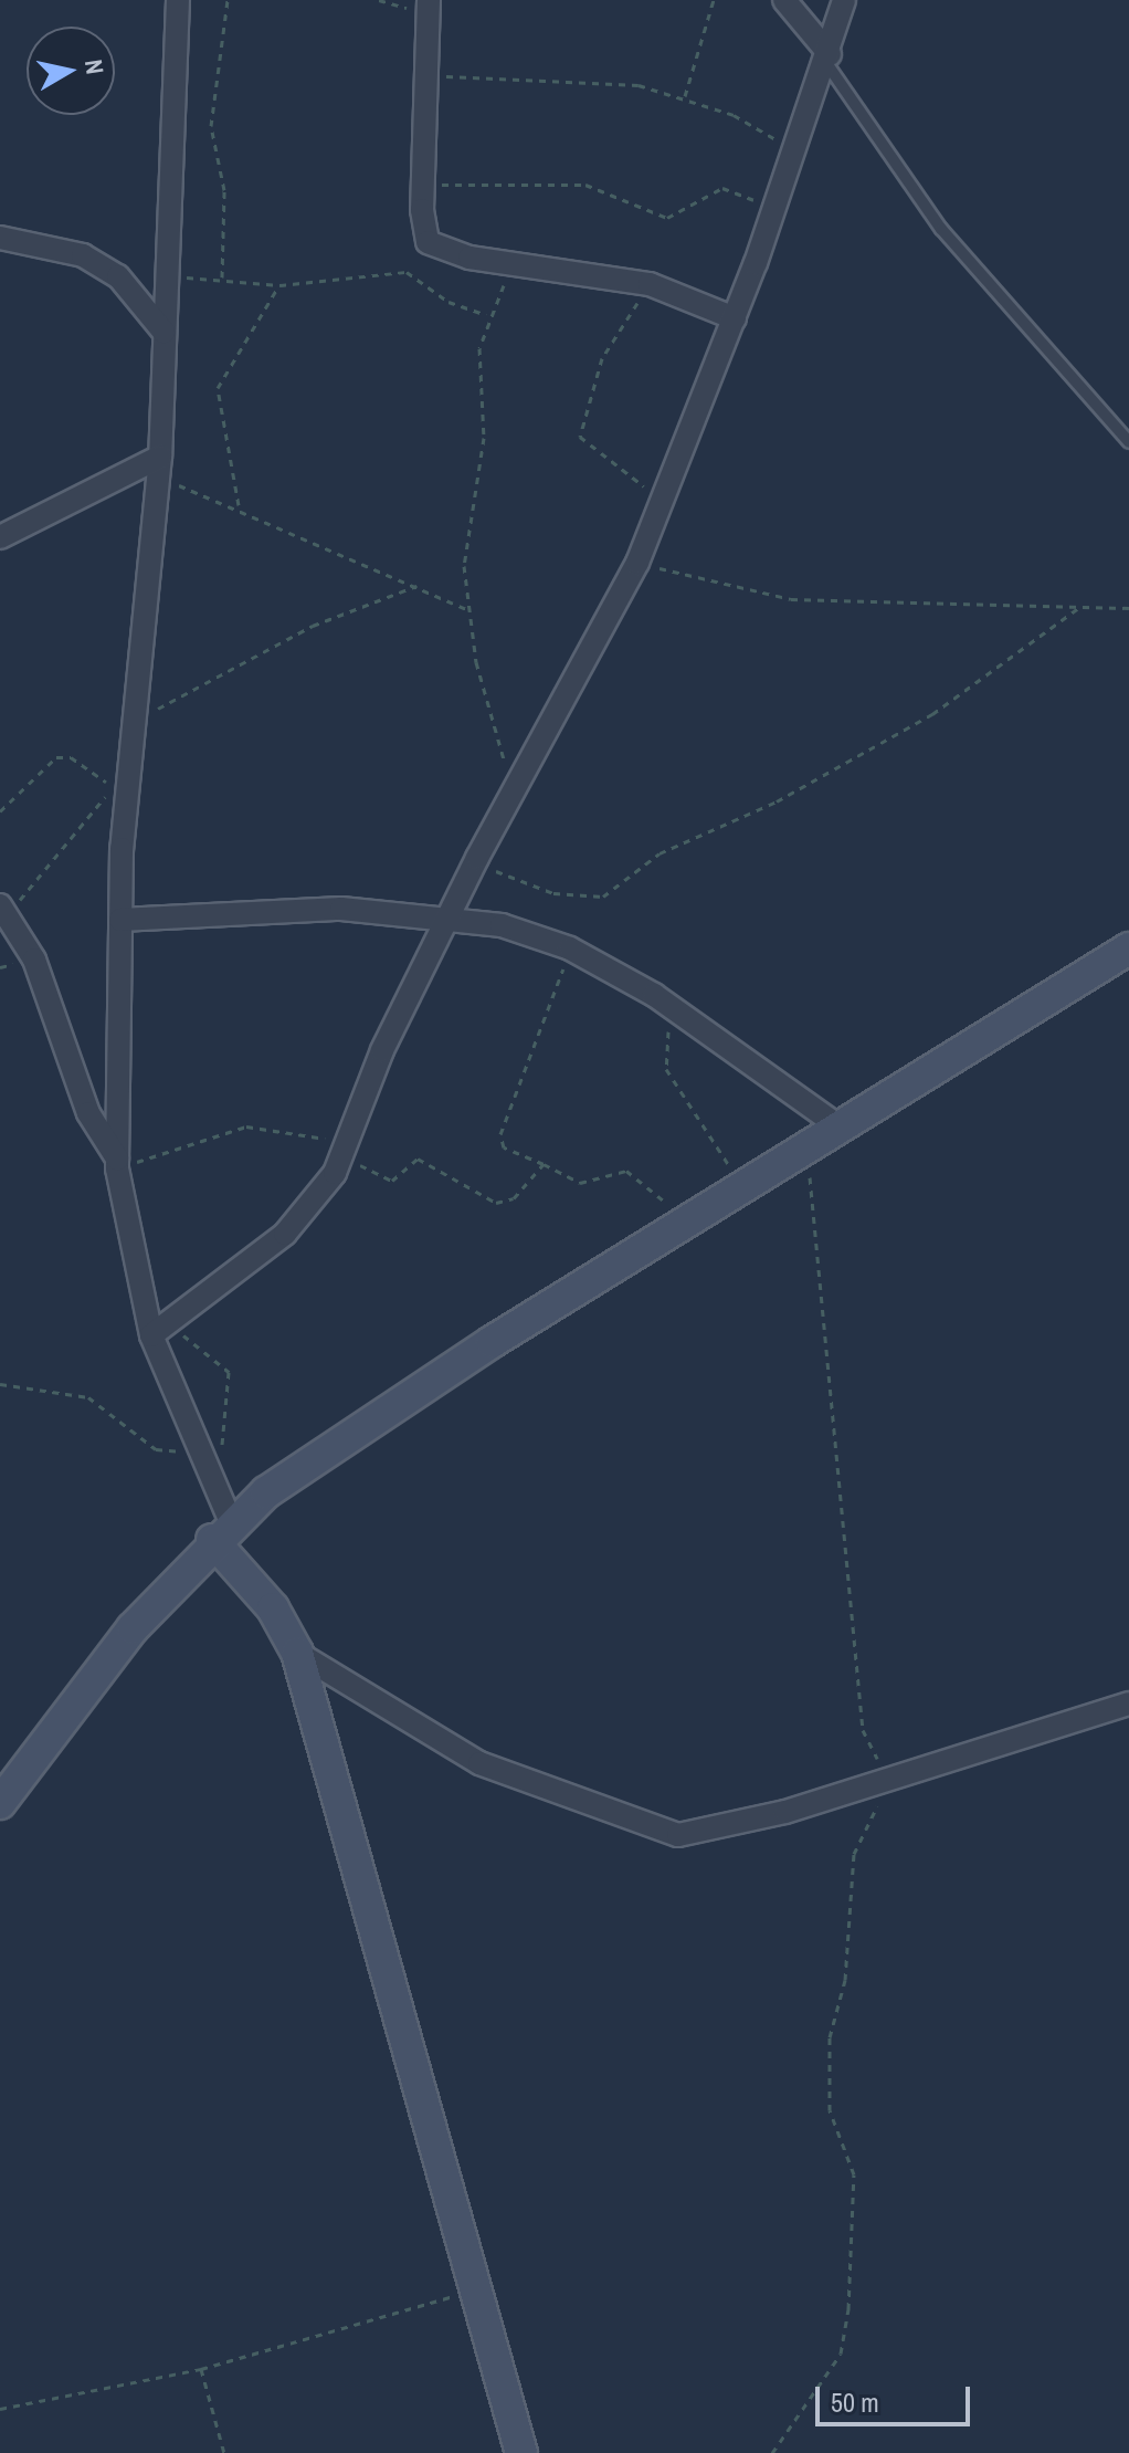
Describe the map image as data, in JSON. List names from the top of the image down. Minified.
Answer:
{"scale_bar":"50 m","north":"right"}
